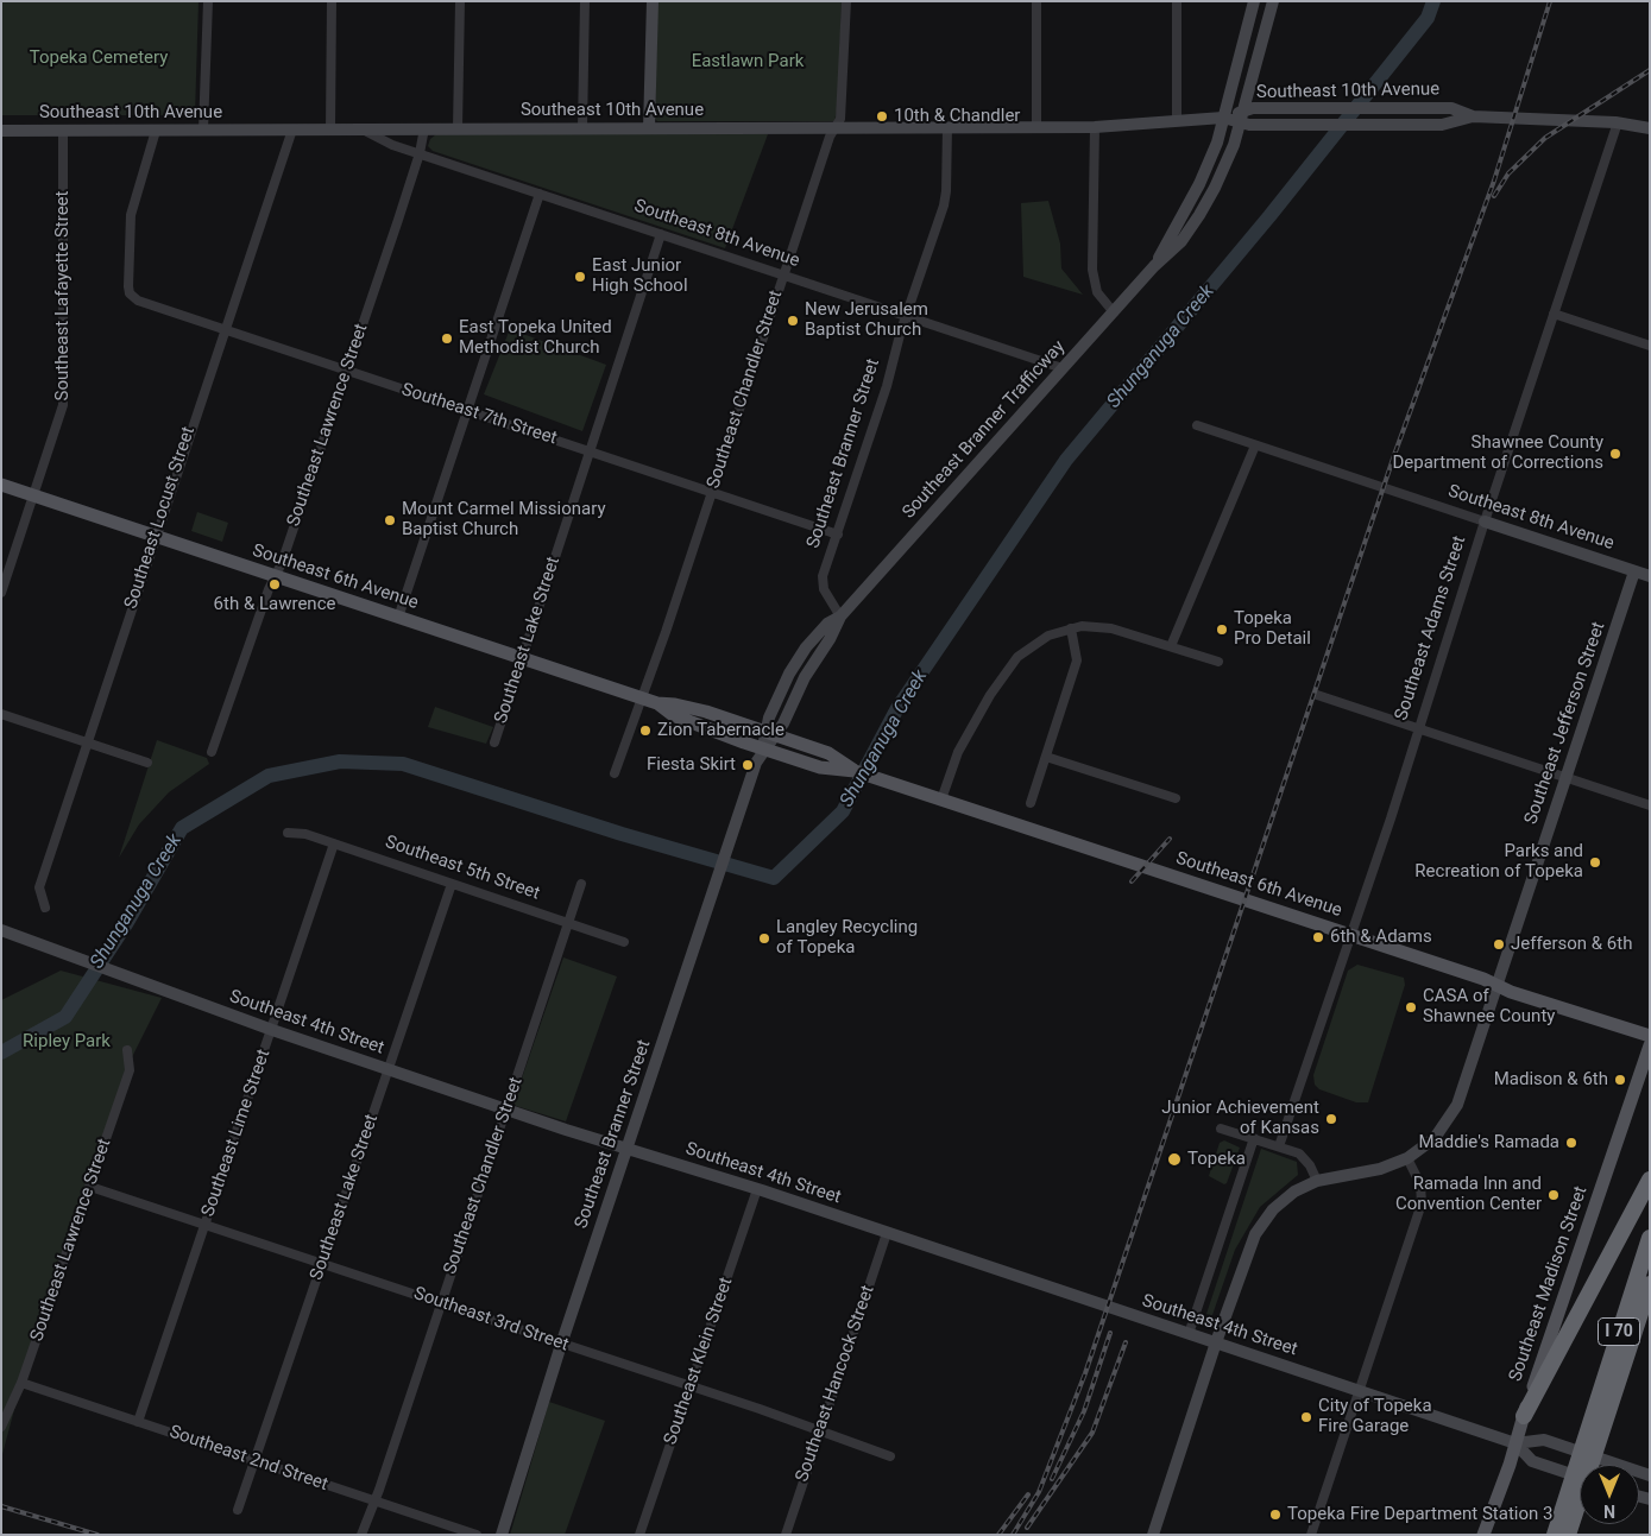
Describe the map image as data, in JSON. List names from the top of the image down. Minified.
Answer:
{"streets":{"highway":["I 70"],"main road":["Southeast 10th Avenue","Southeast 8th Avenue","Southeast Branner Trafficway","Southeast Branner Street","Southeast 6th Avenue","Southeast Jefferson Street","Southeast 4th Street","Southeast Madison Street"],"street":["Southeast Lafayette Street","Southeast Chandler Street","Southeast 7th Street","Southeast Lawrence Street","Southeast Locust Street","Southeast Adams Street","Southeast Lake Street","Southeast 5th Street","Southeast Lime Street","Southeast 3rd Street","Southeast Klein Street","Southeast Hancock Street","Southeast 2nd Street"]},"crossings":[["Southeast 10th Avenue","Southeast 8th Avenue"],["Southeast 10th Avenue","Southeast Lafayette Street"],["Southeast 10th Avenue","Southeast Chandler Street"],["Southeast 10th Avenue","Southeast 7th Street"],["Southeast 10th Avenue","Southeast Lawrence Street"],["Southeast 10th Avenue","Southeast Branner Trafficway"],["Southeast 10th Avenue","Southeast Branner Street"],["Southeast 10th Avenue","Southeast Locust Street"],["Southeast 10th Avenue","Southeast Adams Street"],["Southeast 8th Avenue","Southeast Chandler Street"],["Southeast 8th Avenue","Southeast Lawrence Street"],["Southeast 8th Avenue","Southeast Branner Trafficway"],["Southeast 8th Avenue","Southeast Branner Street"],["Southeast 8th Avenue","Southeast Adams Street"],["Southeast 8th Avenue","Southeast Lake Street"],["Southeast 8th Avenue","Southeast Jefferson Street"],["Southeast Lafayette Street","Southeast 6th Avenue"],["Southeast Chandler Street","Southeast 7th Street"],["Southeast Chandler Street","Southeast 6th Avenue"],["Southeast Chandler Street","Southeast 5th Street"],["Southeast Chandler Street","Southeast 4th Street"],["Southeast Chandler Street","Southeast 3rd Street"],["Southeast Chandler Street","Southeast 2nd Street"],["Southeast 7th Street","Southeast Lawrence Street"],["Southeast 7th Street","Southeast Branner Street"],["Southeast 7th Street","Southeast Locust Street"],["Southeast 7th Street","Southeast Lake Street"],["Southeast Lawrence Street","Southeast 6th Avenue"],["Southeast Lawrence Street","Southeast 3rd Street"],["Southeast Lawrence Street","Southeast 2nd Street"],["Southeast Branner Trafficway","Southeast Branner Street"],["Southeast Branner Street","Southeast 6th Avenue"],["Southeast Branner Street","Southeast 4th Street"],["Southeast Branner Street","Southeast 3rd Street"],["Southeast Locust Street","Southeast 6th Avenue"],["Southeast 6th Avenue","Southeast Lake Street"],["Southeast 6th Avenue","Southeast Jefferson Street"],["Southeast Lake Street","Southeast 5th Street"],["Southeast Lake Street","Southeast 4th Street"],["Southeast Lake Street","Southeast 3rd Street"],["Southeast Lake Street","Southeast 2nd Street"],["Southeast 5th Street","Southeast Lime Street"],["Southeast 4th Street","Southeast Lime Street"],["Southeast 4th Street","Southeast Madison Street"],["Southeast 4th Street","Southeast Klein Street"],["Southeast 4th Street","Southeast Hancock Street"],["Southeast Lime Street","Southeast 3rd Street"],["Southeast Lime Street","Southeast 2nd Street"],["Southeast 3rd Street","Southeast Klein Street"],["Southeast 3rd Street","Southeast Hancock Street"]],"water":["Shunganuga Creek"],"parks":["Topeka Cemetery","Eastlawn Park","Ripley Park"],"places":["10th & Chandler","East Junior High School","New Jerusalem Baptist Church","East Topeka United Methodist Church","Shawnee County Department of Corrections","Mount Carmel Missionary Baptist Church","6th & Lawrence","Topeka Pro Detail","Zion Tabernacle","Fiesta Skirt","Parks and Recreation of Topeka","6th & Adams","Langley Recycling of Topeka","Jefferson & 6th","CASA of Shawnee County","Madison & 6th","Junior Achievement of Kansas","Maddie's Ramada","Topeka","Ramada Inn and Convention Center","City of Topeka Fire Garage","Topeka Fire Department Station 3"],"north":"bottom"}
